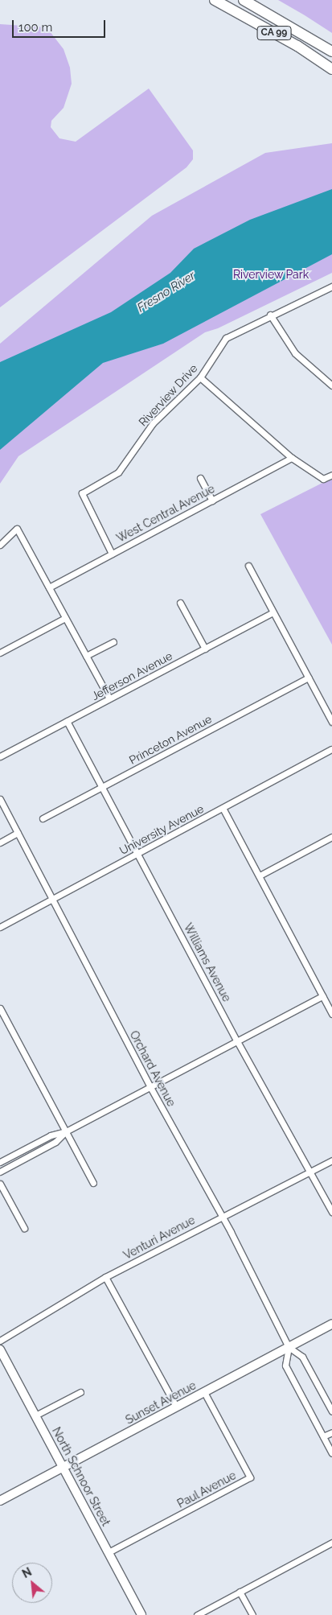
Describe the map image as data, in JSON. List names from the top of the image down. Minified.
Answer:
{"streets":{"highway":["CA 99"],"main road":["Sunset Avenue","North Schnoor Street"],"street":["Riverview Drive","West Central Avenue","Jefferson Avenue","Princeton Avenue","University Avenue","Williams Avenue","Orchard Avenue","Venturi Avenue","Paul Avenue"]},"crossings":[["Riverview Drive","West Central Avenue"],["Jefferson Avenue","Williams Avenue"],["Princeton Avenue","Williams Avenue"],["University Avenue","Williams Avenue"],["University Avenue","Orchard Avenue"],["Williams Avenue","Venturi Avenue"],["Orchard Avenue","Venturi Avenue"],["Orchard Avenue","Sunset Avenue"],["Sunset Avenue","North Schnoor Street"],["Sunset Avenue","Paul Avenue"],["North Schnoor Street","Paul Avenue"]],"water":["Fresno River"],"parks":["Riverview Park"],"scale_bar":"100 m","north":"top left"}
